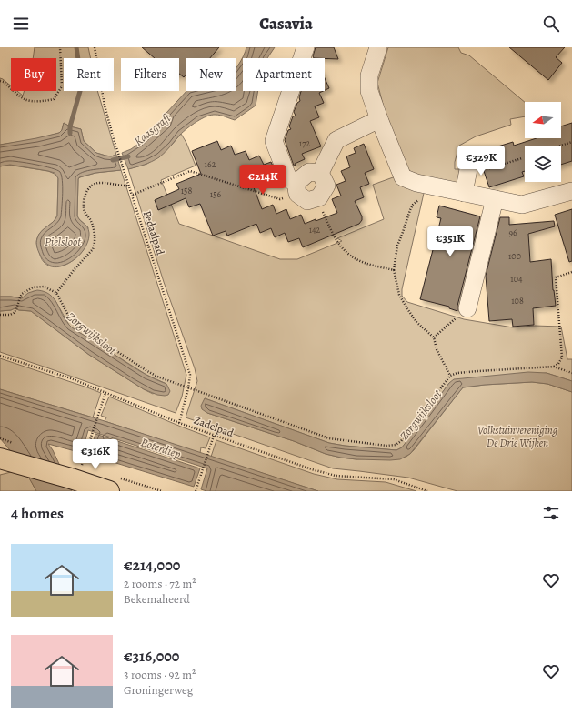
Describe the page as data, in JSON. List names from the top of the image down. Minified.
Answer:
{"streets":{"path":["Pedaalpad","Zadelpad"]},"crossings":[["Pedaalpad","Zadelpad"]],"water":["Kaasgraft","Pielsloot","Zorgwijksloot","Boterdiep"],"parks":["Volkstuinvereniging De Drie Wijken"],"house_numbers":["172","162","158","156","142","96","100","104","108"],"north":"left","page":{"header":"Casavia","chip":["Buy","Rent","Filters","New","Apartment"],"price":["€329K","€214K","€351K","€316K"],"heading":"4 homes","list":[{"name":"€214,000","note":"2 rooms · 72 m² · Bekemaheerd"},{"name":"€316,000","note":"3 rooms · 92 m² · Groningerweg"}]}}
